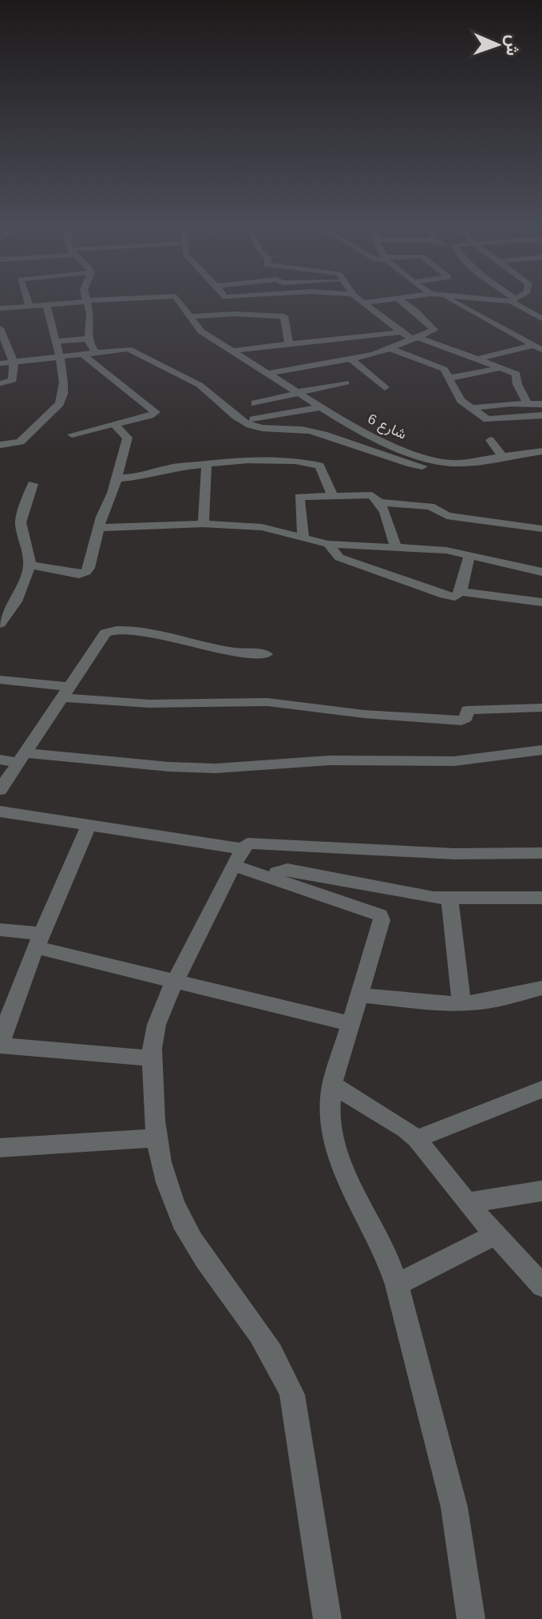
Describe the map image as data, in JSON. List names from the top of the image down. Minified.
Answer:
{"streets":{"street":["شارع 6"]},"north":"right"}
